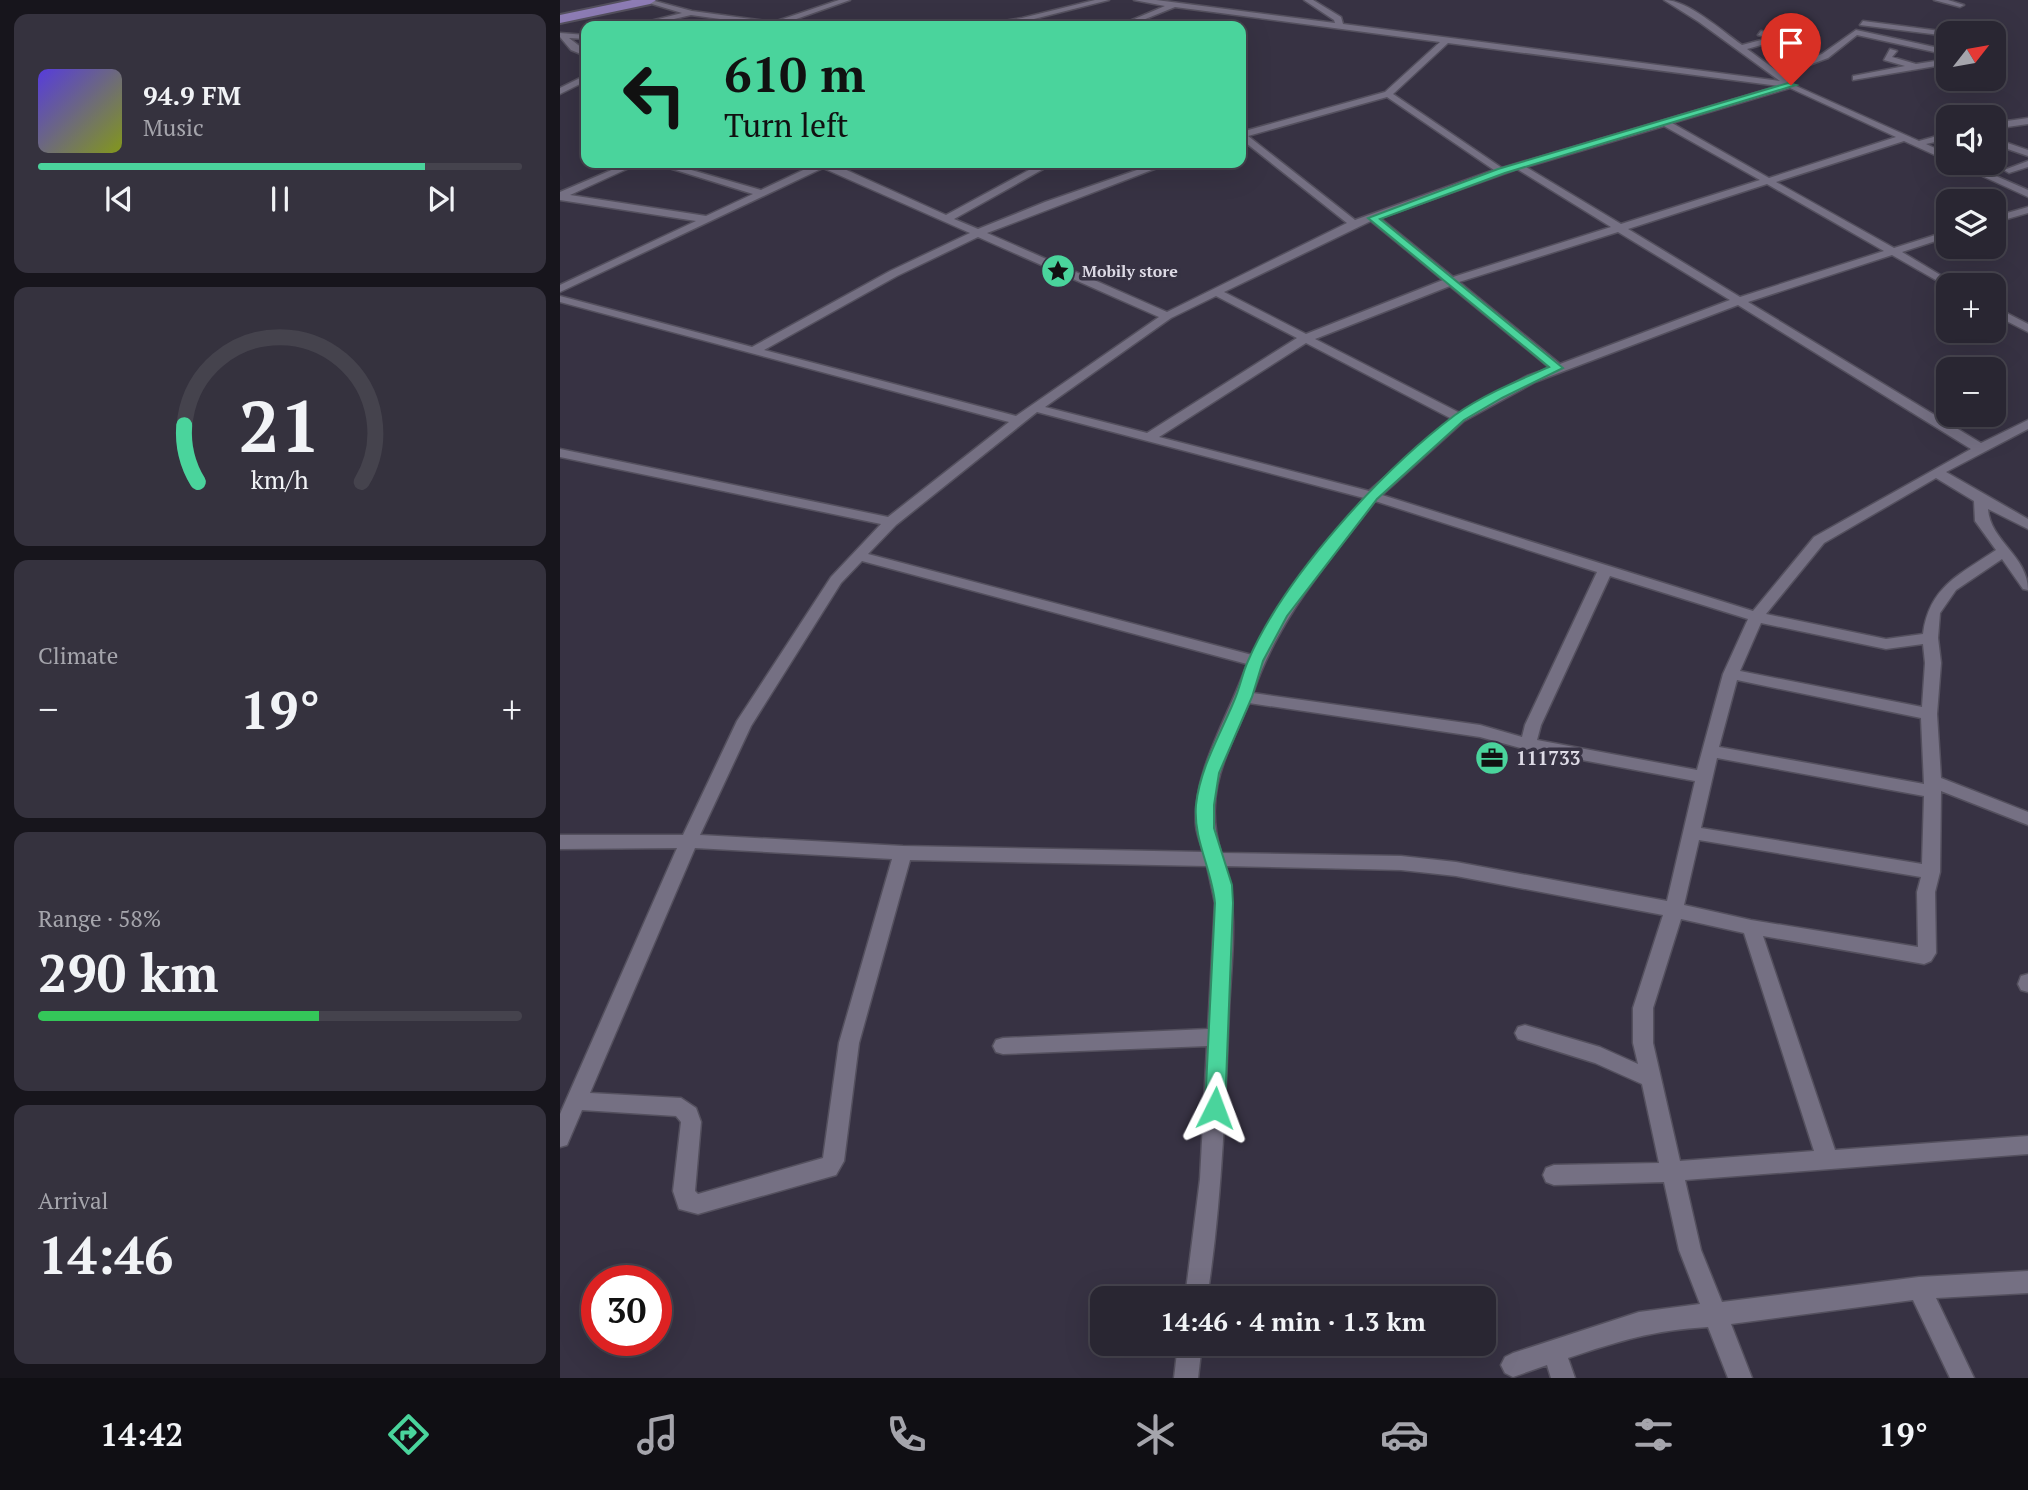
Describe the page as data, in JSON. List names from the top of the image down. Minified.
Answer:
{"places":{"place":["Mobily store"],"office":["111733"]},"north":"top right","page":{"map_buttons":["+","−"],"turn":["610 m","Turn left"],"song":["94.9 FM","Music"],"tile":["Climate",["Range · 58%","290 km"],["Arrival","14:46"]],"heat":["−","19°","+"],"limit":"30","trip":"14:46 · 4 min · 1.3 km","tabs":["14:42","19°"],"gauge":["21","km/h"]}}
